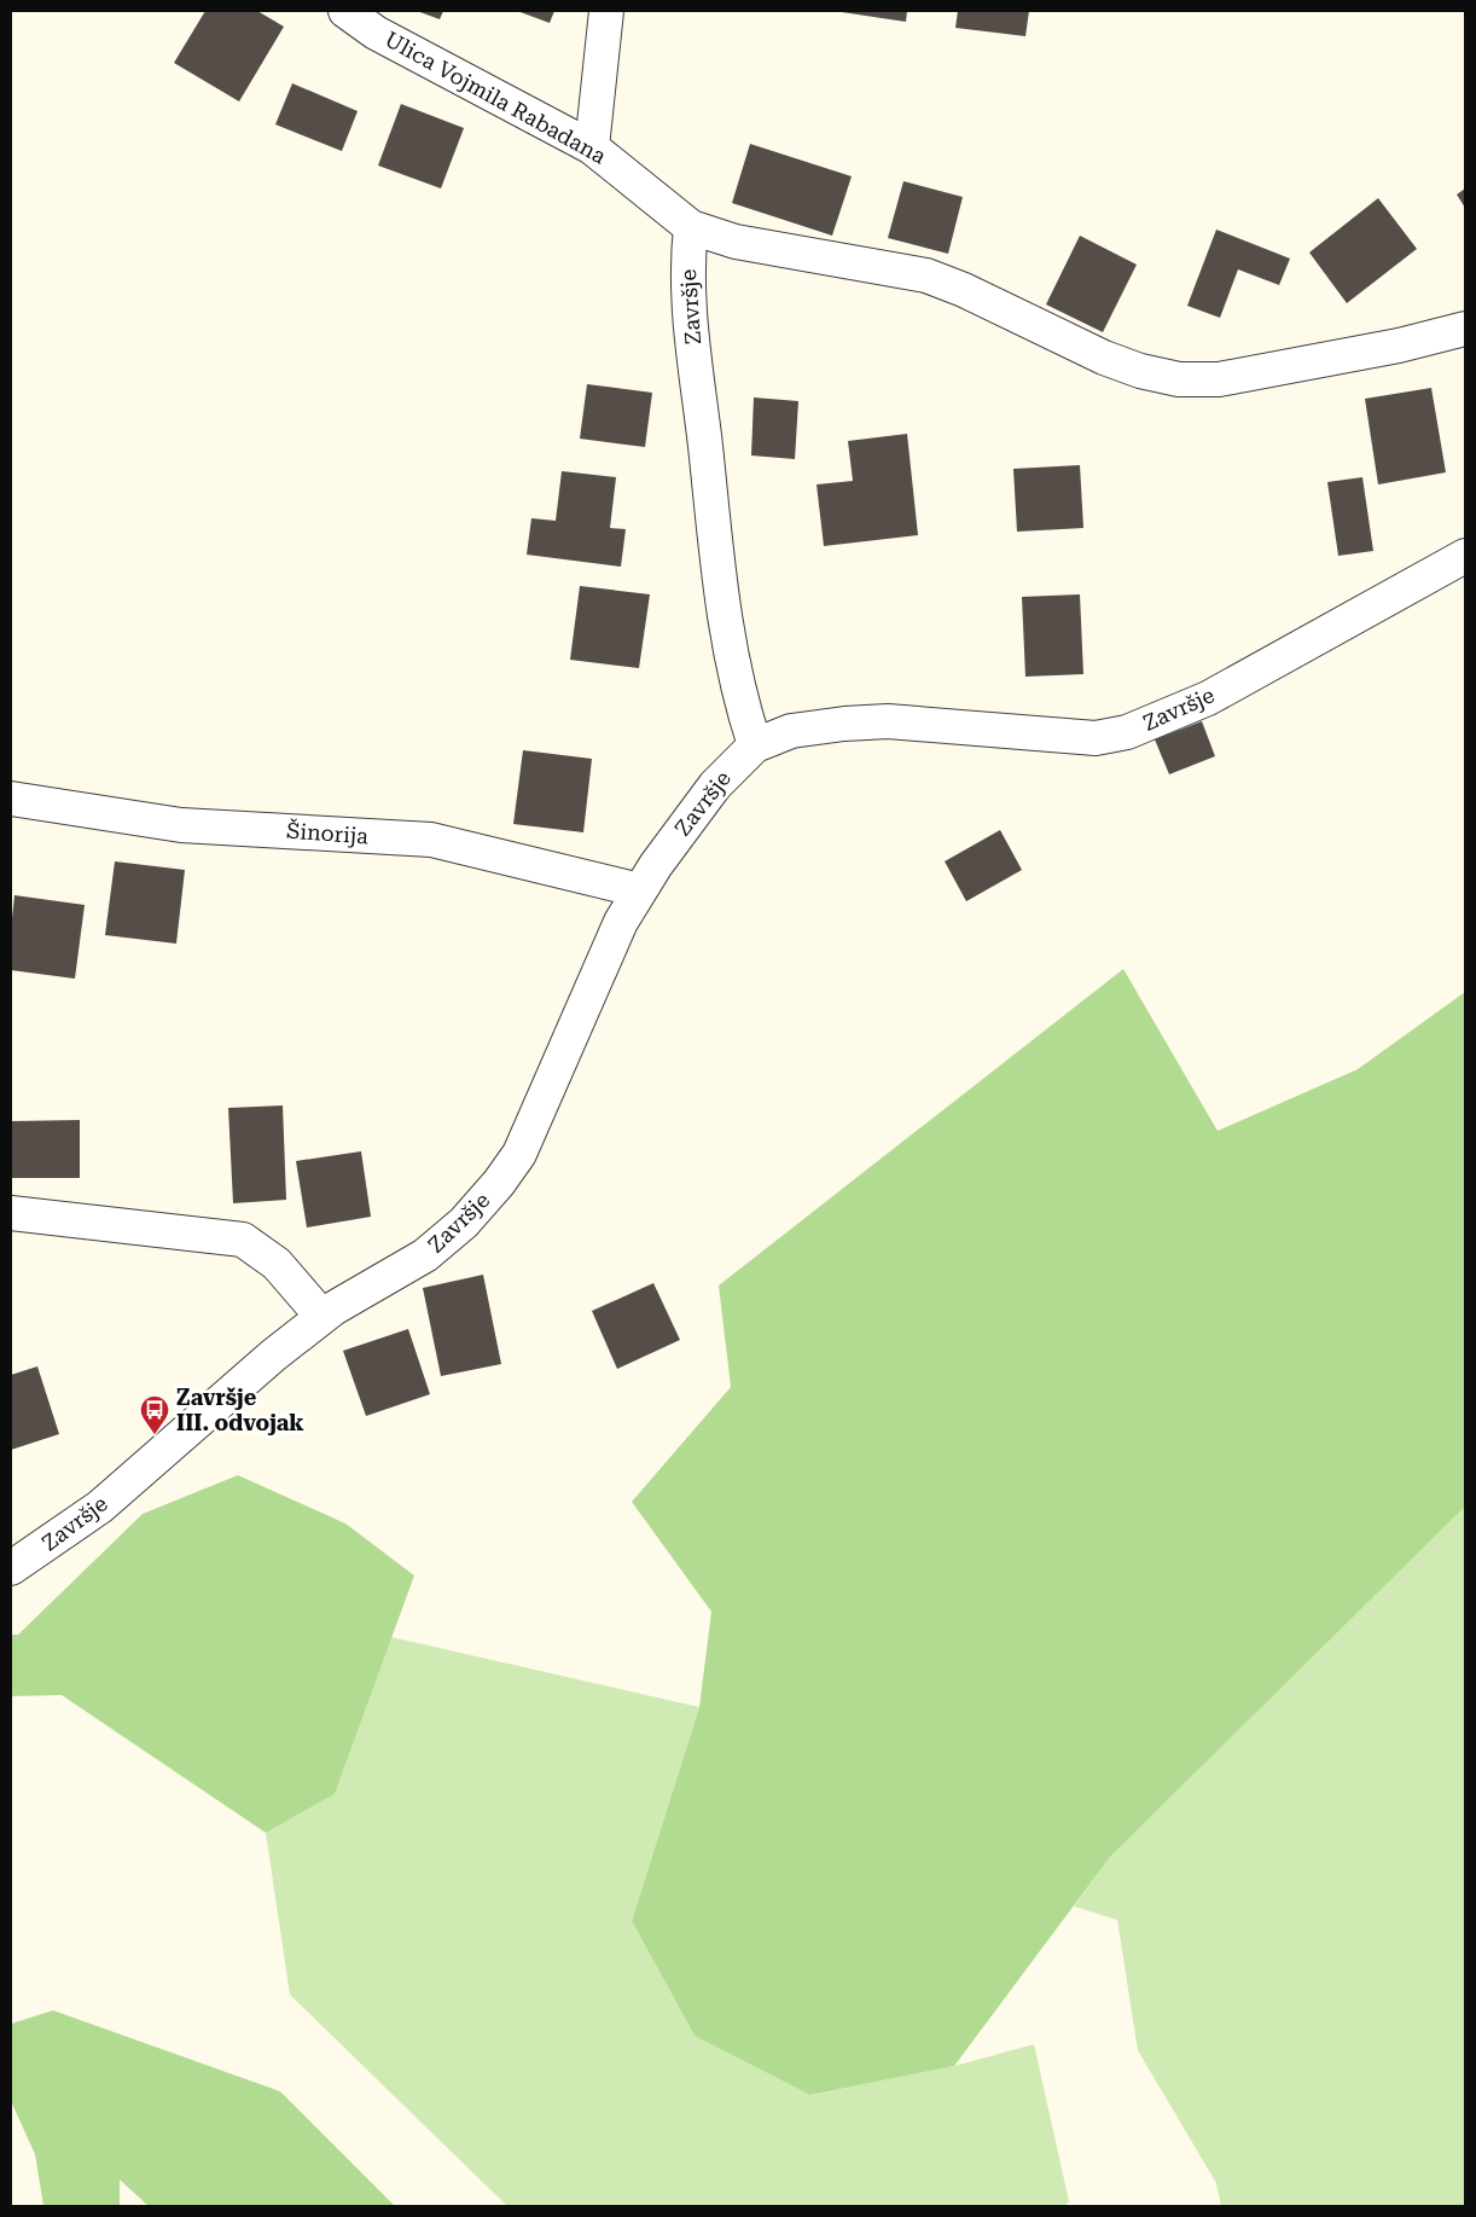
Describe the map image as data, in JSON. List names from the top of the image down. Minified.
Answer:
{"streets":{"street":["Ulica Vojmila Rabadana","Završje","Šinorija"]},"crossings":[["Ulica Vojmila Rabadana","Završje"],["Završje","Šinorija"]],"places":{"bus stop":["Završje III. odvojak"]}}
